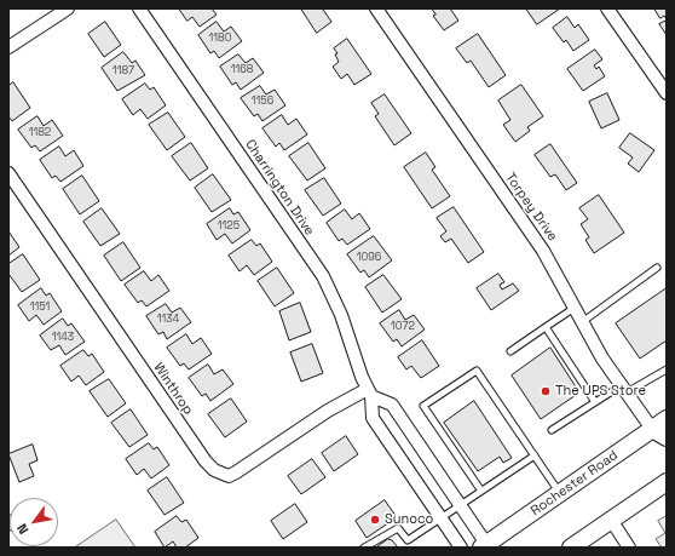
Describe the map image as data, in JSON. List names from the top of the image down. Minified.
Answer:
{"streets":{"main road":["Rochester Road"],"street":["Charrington Drive","Torpey Drive","Winthrop"]},"crossings":[["Charrington Drive","Winthrop"],["Torpey Drive","Rochester Road"]],"places":["The UPS Store","Sunoco"],"house_numbers":["1180","1168","1187","1156","1182","1125","1096","1151","1134","1072","1143"],"north":"bottom left"}
